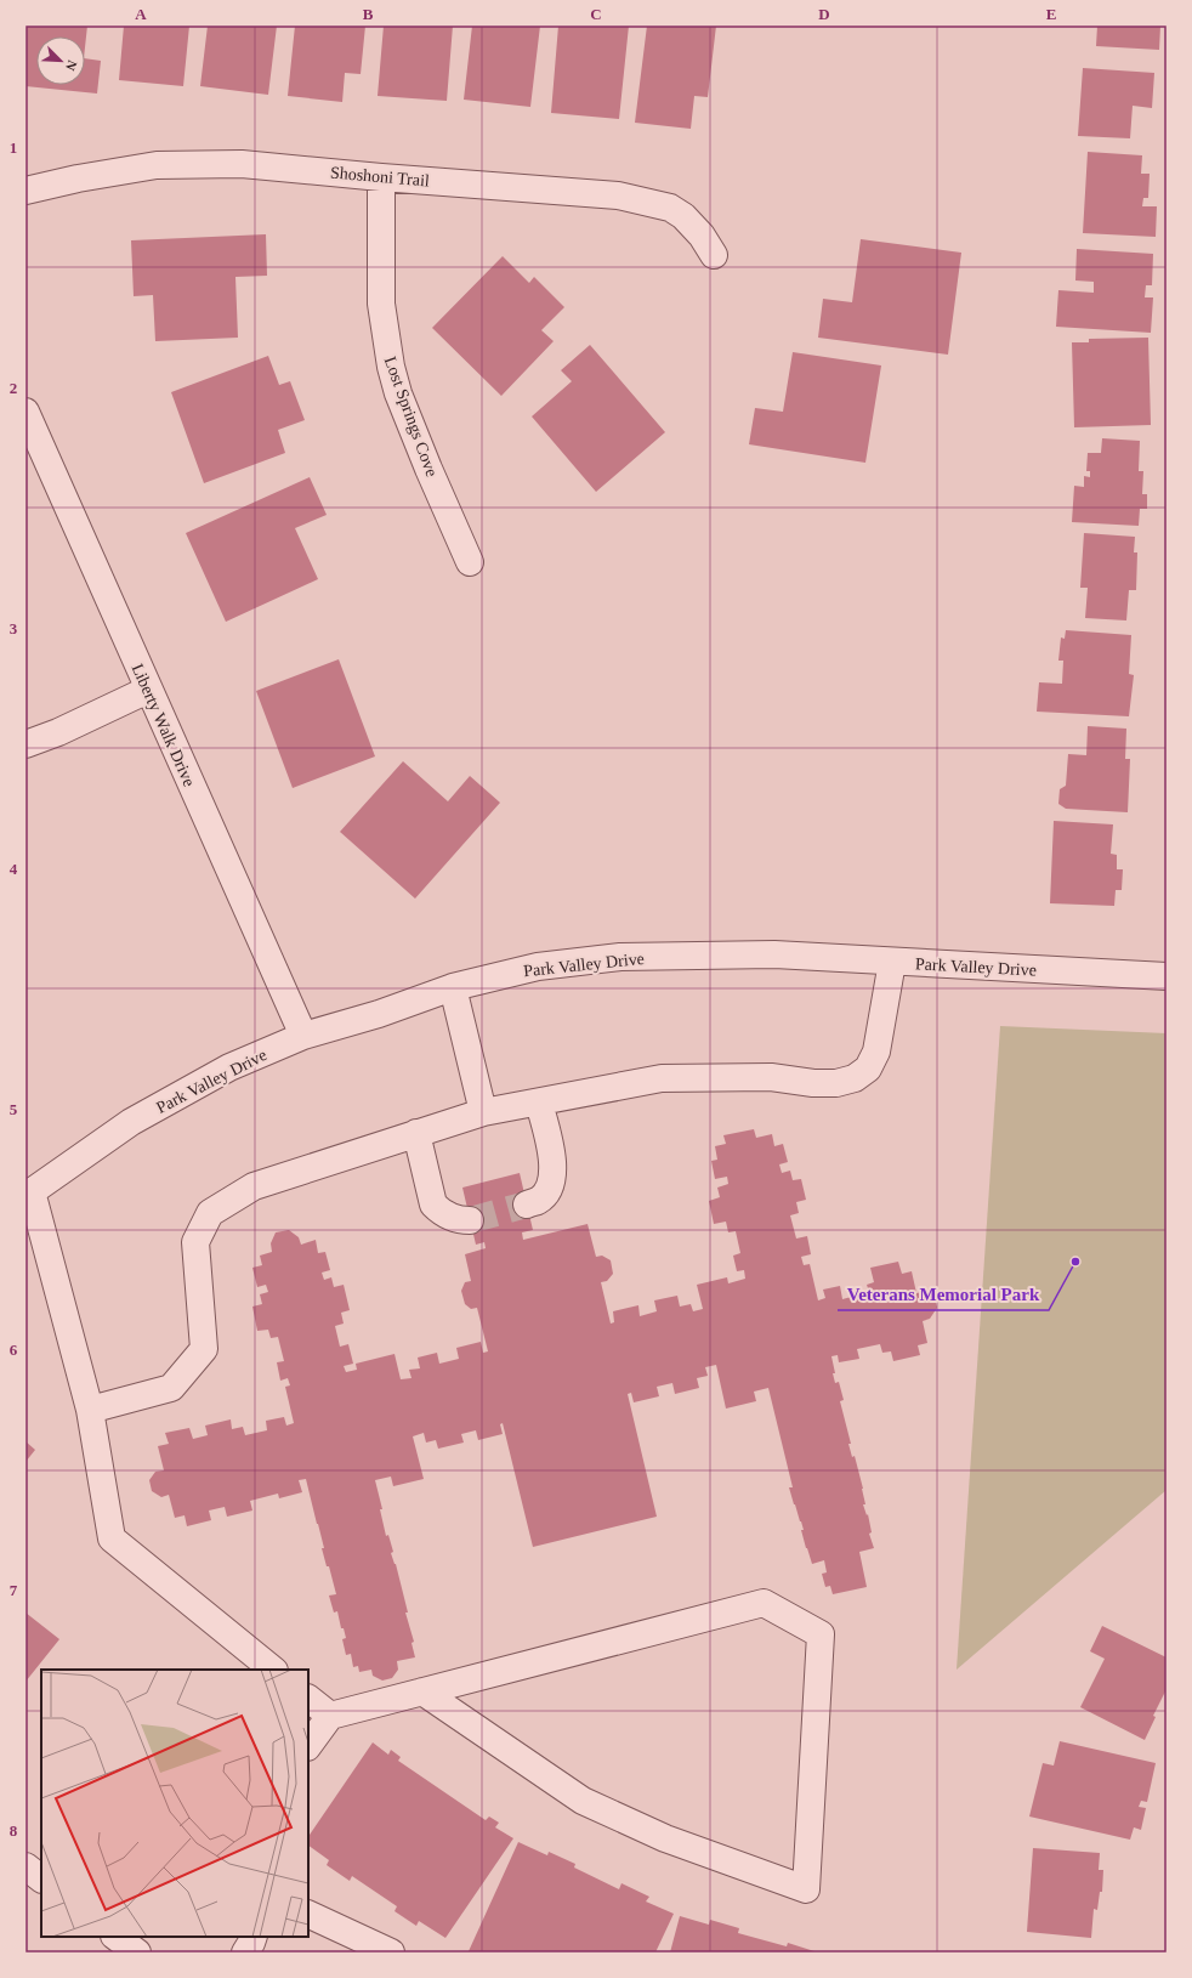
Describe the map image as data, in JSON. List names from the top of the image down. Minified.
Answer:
{"streets":{"street":["Shoshoni Trail","Lost Springs Cove","Liberty Walk Drive","Park Valley Drive"]},"crossings":[["Shoshoni Trail","Lost Springs Cove"],["Liberty Walk Drive","Park Valley Drive"]],"places":["Veterans Memorial Park"],"north":"bottom right","grid":{"columns":["A","B","C","D","E"],"rows":["1","2","3","4","5","6","7","8"]}}
